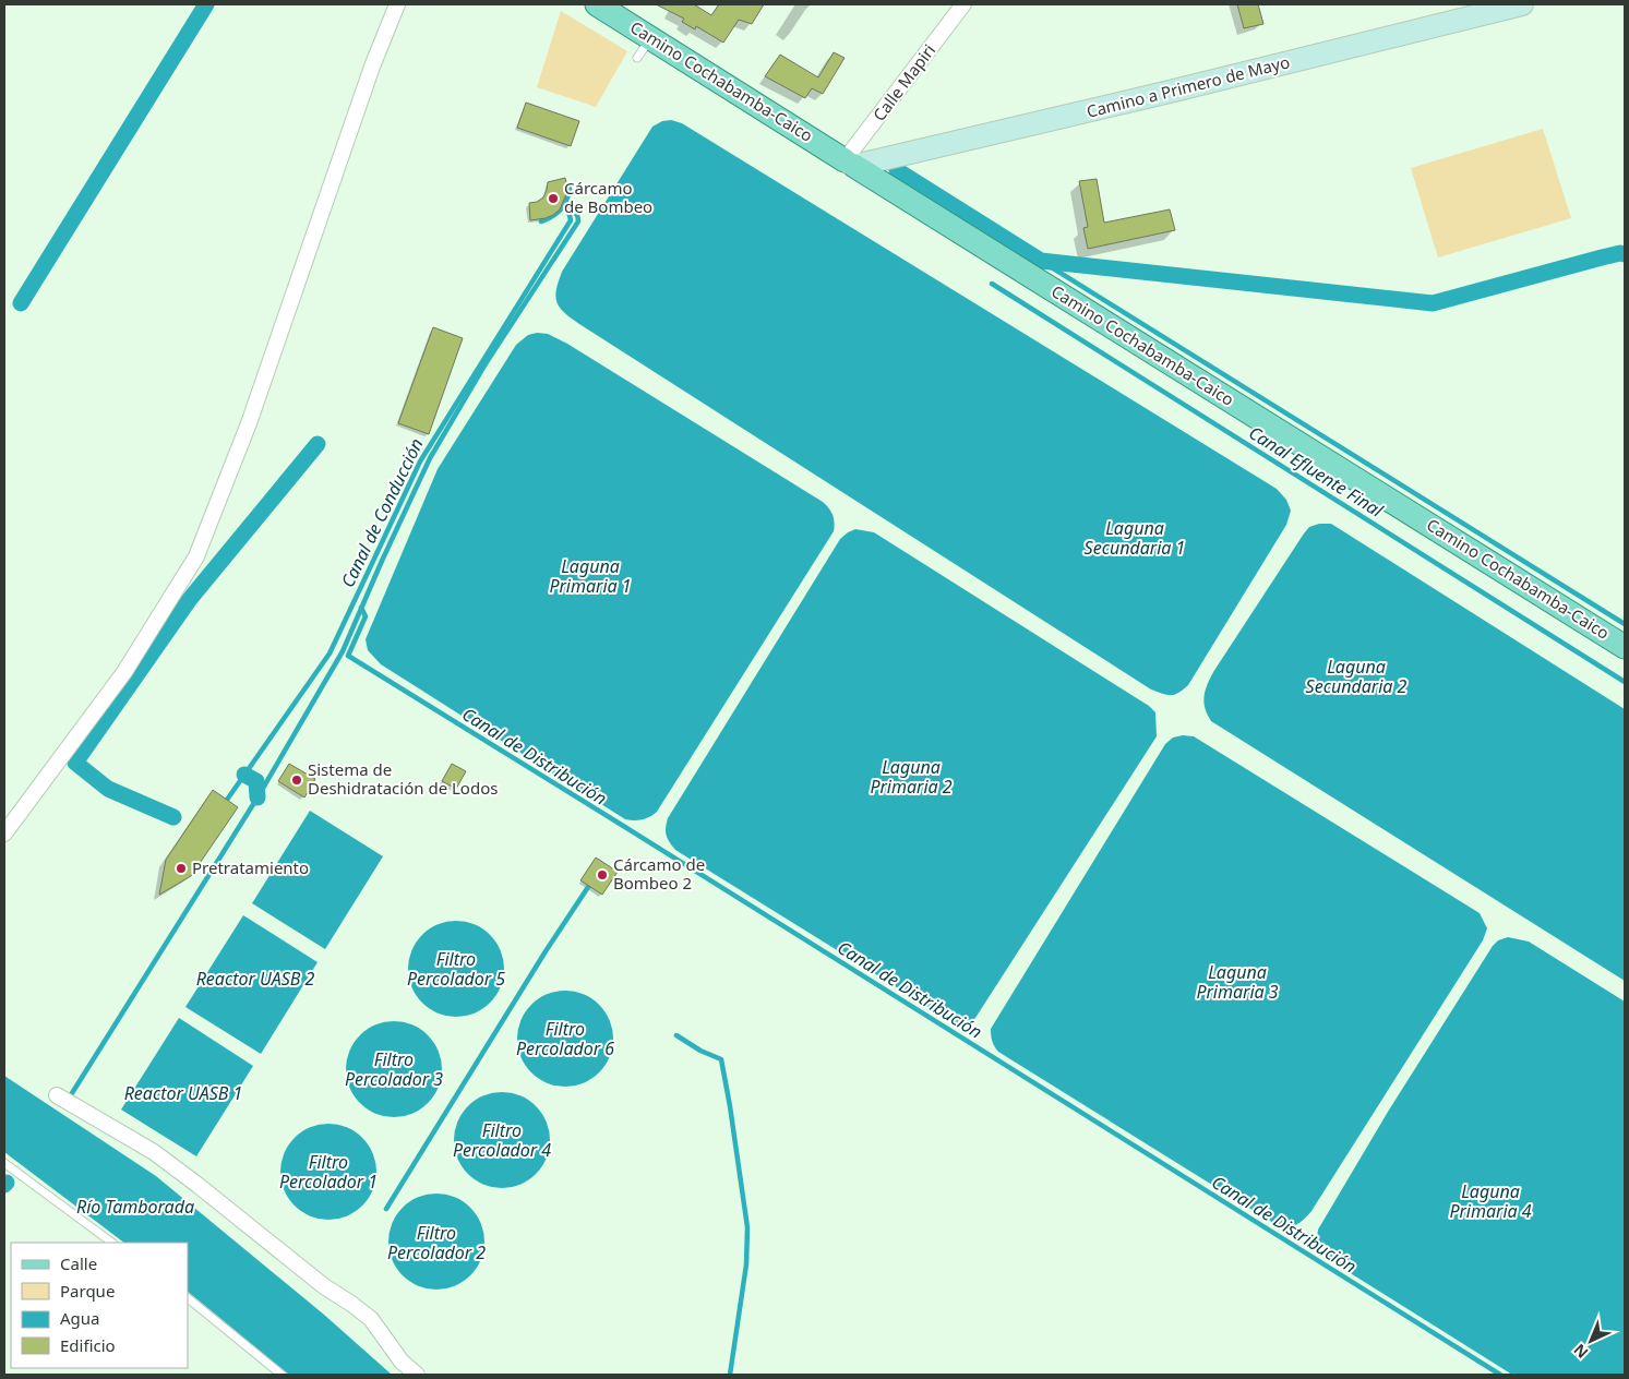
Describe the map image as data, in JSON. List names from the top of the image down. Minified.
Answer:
{"streets":{"main road":["Camino Cochabamba-Caico","Camino a Primero de Mayo"],"street":["Calle Mapiri"]},"crossings":[["Camino Cochabamba-Caico","Calle Mapiri"],["Camino Cochabamba-Caico","Camino a Primero de Mayo"],["Calle Mapiri","Camino a Primero de Mayo"]],"water":["Canal Efluente Final","Canal de Conducción","Laguna Secundaria 1","Laguna Primaria 1","Laguna Secundaria 2","Canal de Distribución","Laguna Primaria 2","Filtro Percolador 5","Laguna Primaria 3","Reactor UASB 2","Filtro Percolador 6","Filtro Percolador 3","Reactor UASB 1","Filtro Percolador 4","Filtro Percolador 1","Laguna Primaria 4","Río Tamborada","Filtro Percolador 2"],"places":["Cárcamo de Bombeo","Sistema de Deshidratación de Lodos","Pretratamiento","Cárcamo de Bombeo 2"],"legend":["Calle","Parque","Agua","Edificio"],"north":"bottom left"}
